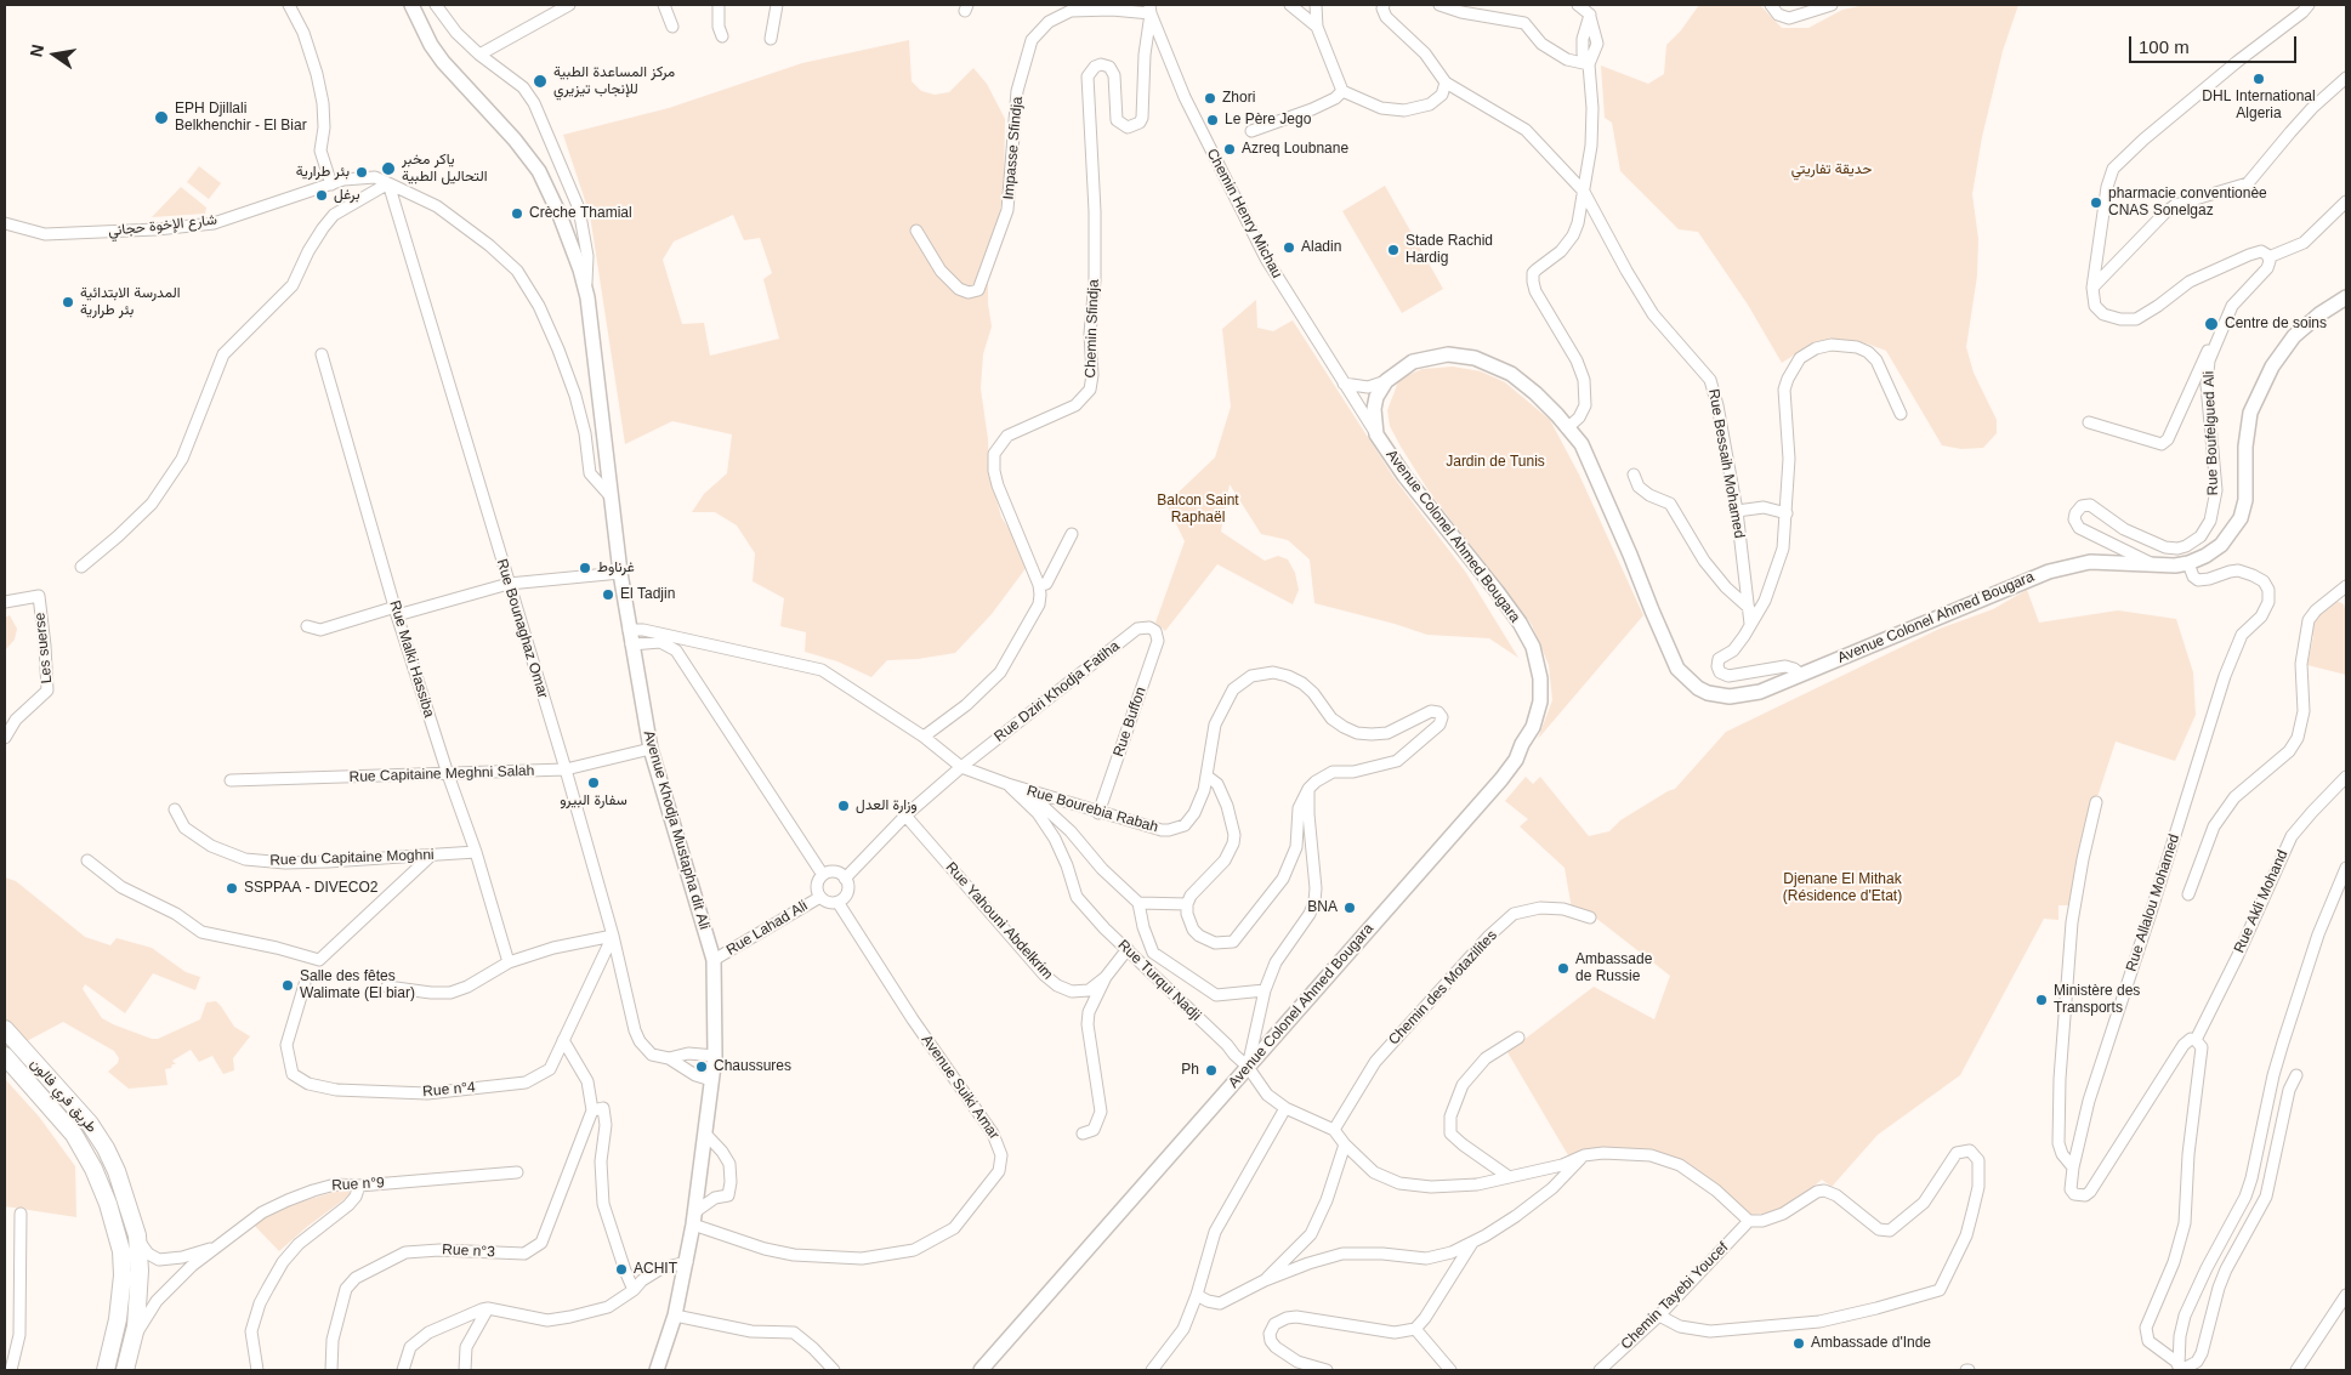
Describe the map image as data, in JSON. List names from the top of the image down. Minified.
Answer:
{"streets":{"highway":["طريق فري فالون"],"main road":["Avenue Colonel Ahmed Bougara","Avenue Khodja Mustapha dit Ali"],"street":["Impasse Sfindja","Chemin Henry Michau","شارع الإخوة حجاني","Chemin Sfindja","Rue Boufelgued Ali","Rue Bessaih Mohamed","Rue Bounaghaz Omar","Les suerse","Rue Malki Hassiba","Rue Dziri Khodja Fatiha","Rue Buffon","Rue Capitaine Meghni Salah","Rue Bourebia Rabah","Rue du Capitaine Moghni","Rue Akli Mohand","Rue Allalou Mohamed","Rue Yahouni Abdelkrim","Rue Lahad Ali","Rue Turqui Nadji","Chemin des Motazilites","Avenue Suiki Amar","Rue n°4","Rue n°9","Rue n°3","Chemin Tayebi Youcef"]},"crossings":[["Impasse Sfindja","Chemin Henry Michau"],["Impasse Sfindja","Chemin Sfindja"],["Chemin Henry Michau","Chemin Sfindja"],["Chemin Henry Michau","Avenue Colonel Ahmed Bougara"],["شارع الإخوة حجاني","Rue Bounaghaz Omar"],["شارع الإخوة حجاني","Avenue Khodja Mustapha dit Ali"],["Chemin Sfindja","Rue Bourebia Rabah"],["Rue Boufelgued Ali","Avenue Colonel Ahmed Bougara"],["Avenue Colonel Ahmed Bougara","Rue Allalou Mohamed"],["Avenue Colonel Ahmed Bougara","Rue Turqui Nadji"],["Rue Bounaghaz Omar","Rue Capitaine Meghni Salah"],["Rue Bounaghaz Omar","Avenue Khodja Mustapha dit Ali"],["Rue Bounaghaz Omar","Rue n°4"],["Rue Malki Hassiba","Rue Capitaine Meghni Salah"],["Rue Malki Hassiba","Rue du Capitaine Moghni"],["Rue Dziri Khodja Fatiha","Rue Buffon"],["Rue Dziri Khodja Fatiha","Rue Bourebia Rabah"],["Rue Buffon","Rue Bourebia Rabah"],["Rue Capitaine Meghni Salah","Avenue Khodja Mustapha dit Ali"],["Rue Bourebia Rabah","Avenue Khodja Mustapha dit Ali"],["Rue Bourebia Rabah","Rue Turqui Nadji"],["Avenue Khodja Mustapha dit Ali","Rue Lahad Ali"],["Avenue Khodja Mustapha dit Ali","Avenue Suiki Amar"],["Rue Akli Mohand","Rue Allalou Mohamed"],["Rue Lahad Ali","Avenue Suiki Amar"],["Rue Turqui Nadji","Chemin des Motazilites"],["Rue Turqui Nadji","Chemin Tayebi Youcef"],["طريق فري فالون","Rue n°9"]],"parks":["حديقة تفاريتي","Jardin de Tunis","Balcon Saint Raphaël","Djenane El Mithak (Résidence d'Etat)"],"places":["DHL International Algeria","مركز المساعدة الطبية للإنجاب تيزيري","Zhori","EPH Djillali Belkhenchir - El Biar","Le Père Jego","Azreq Loubnane","ياكر مخبر التحاليل الطبية","بئر طرارية","برغل","pharmacie conventionèe CNAS Sonelgaz","Crèche Thamial","Aladin","Stade Rachid Hardig","المدرسة الابتدائية بئر طرارية","Centre de soins","غرناوط","El Tadjin","سفارة البيرو","وزارة العدل","SSPPAA - DIVECO2","BNA","Ambassade de Russie","Salle des fêtes Walimate (El biar)","Ministère des Transports","Chaussures","Ph","ACHIT","Ambassade d'Inde"],"scale_bar":"100 m","north":"left"}
